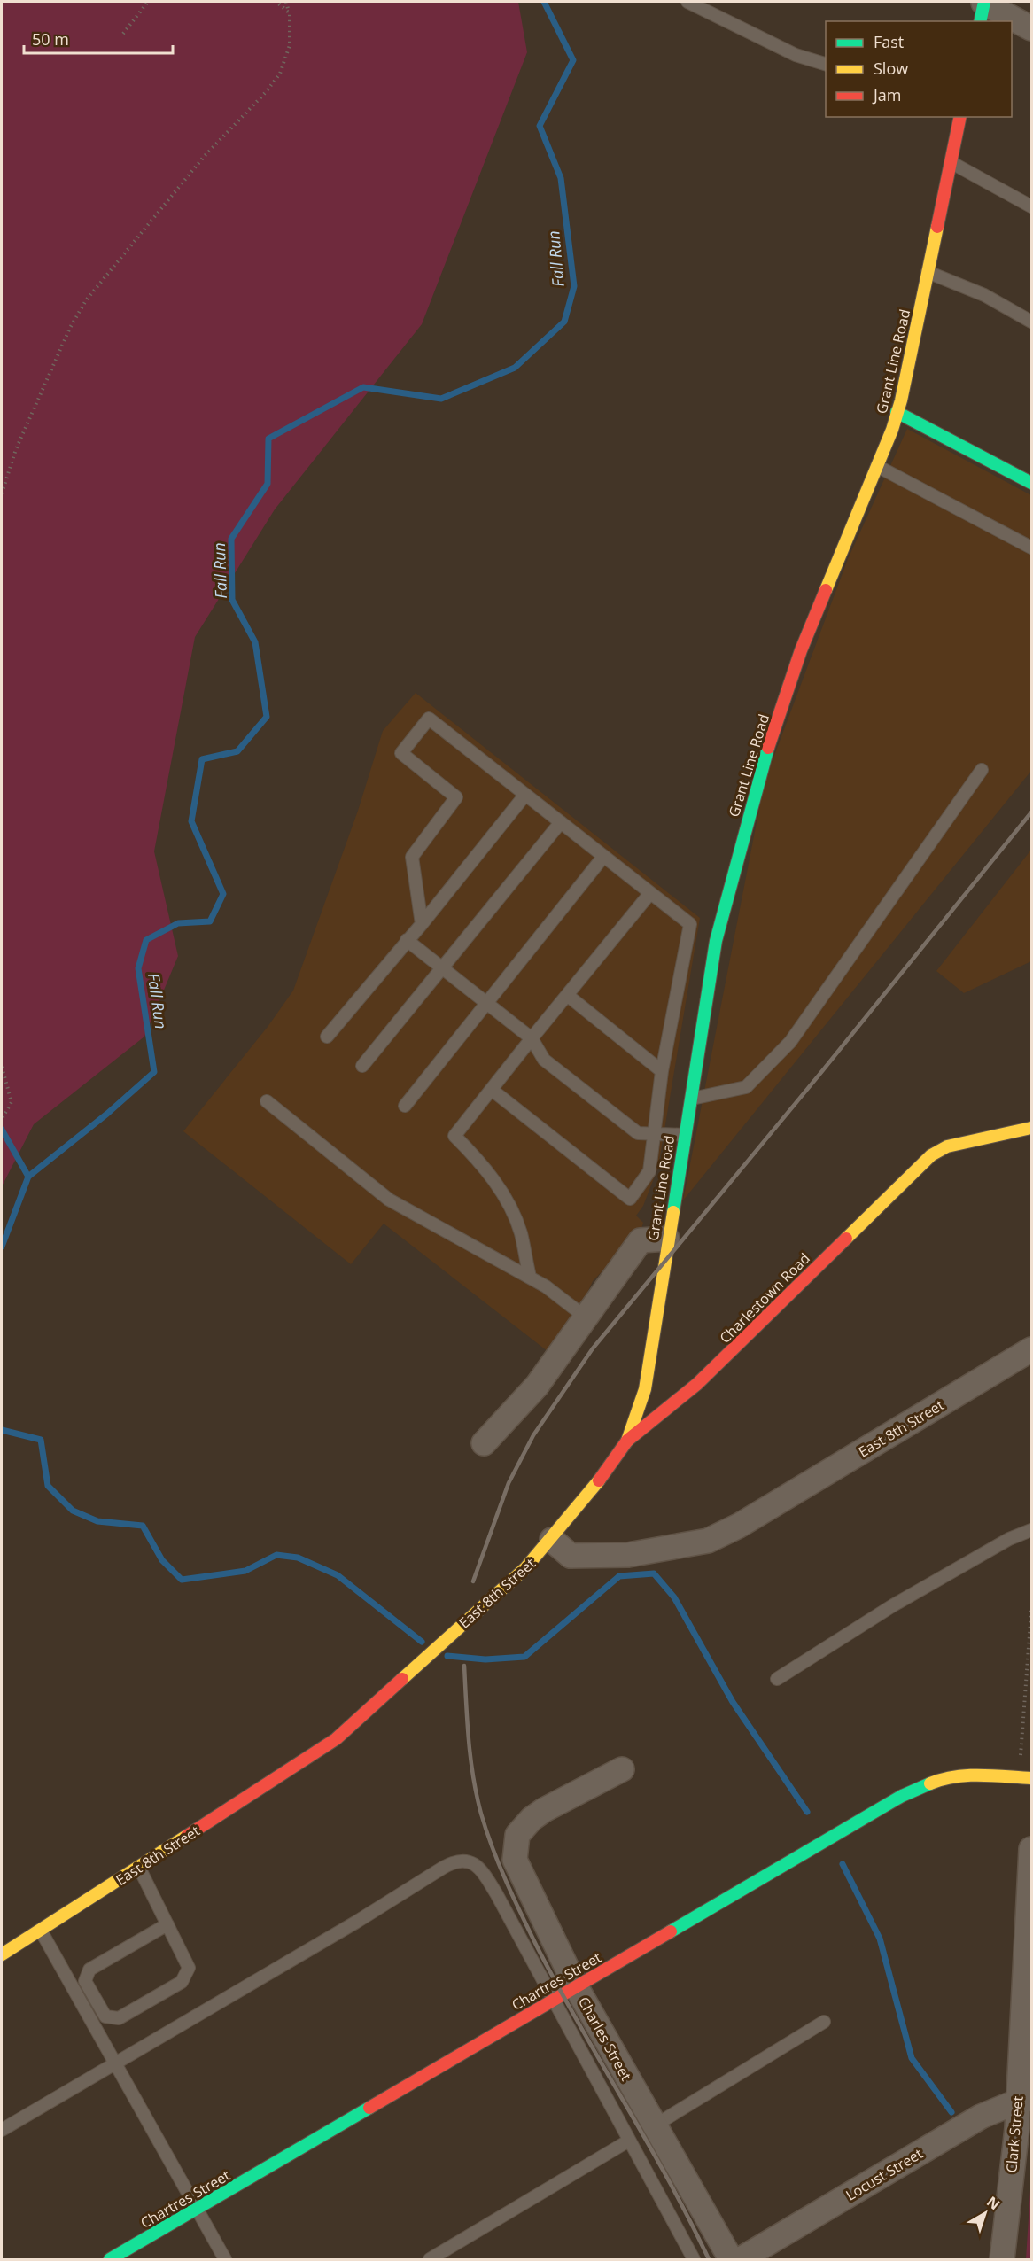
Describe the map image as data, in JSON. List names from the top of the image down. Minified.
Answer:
{"streets":{"street":["Grant Line Road","Charlestown Road","East 8th Street","Chartres Street","Charles Street","Clark Street","Locust Street"]},"crossings":[["Grant Line Road","Charlestown Road"],["Charlestown Road","East 8th Street"],["Chartres Street","Charles Street"],["Clark Street","Locust Street"]],"water":["Fall Run"],"legend":["Fast","Slow","Jam"],"scale_bar":"50 m","north":"top right"}
